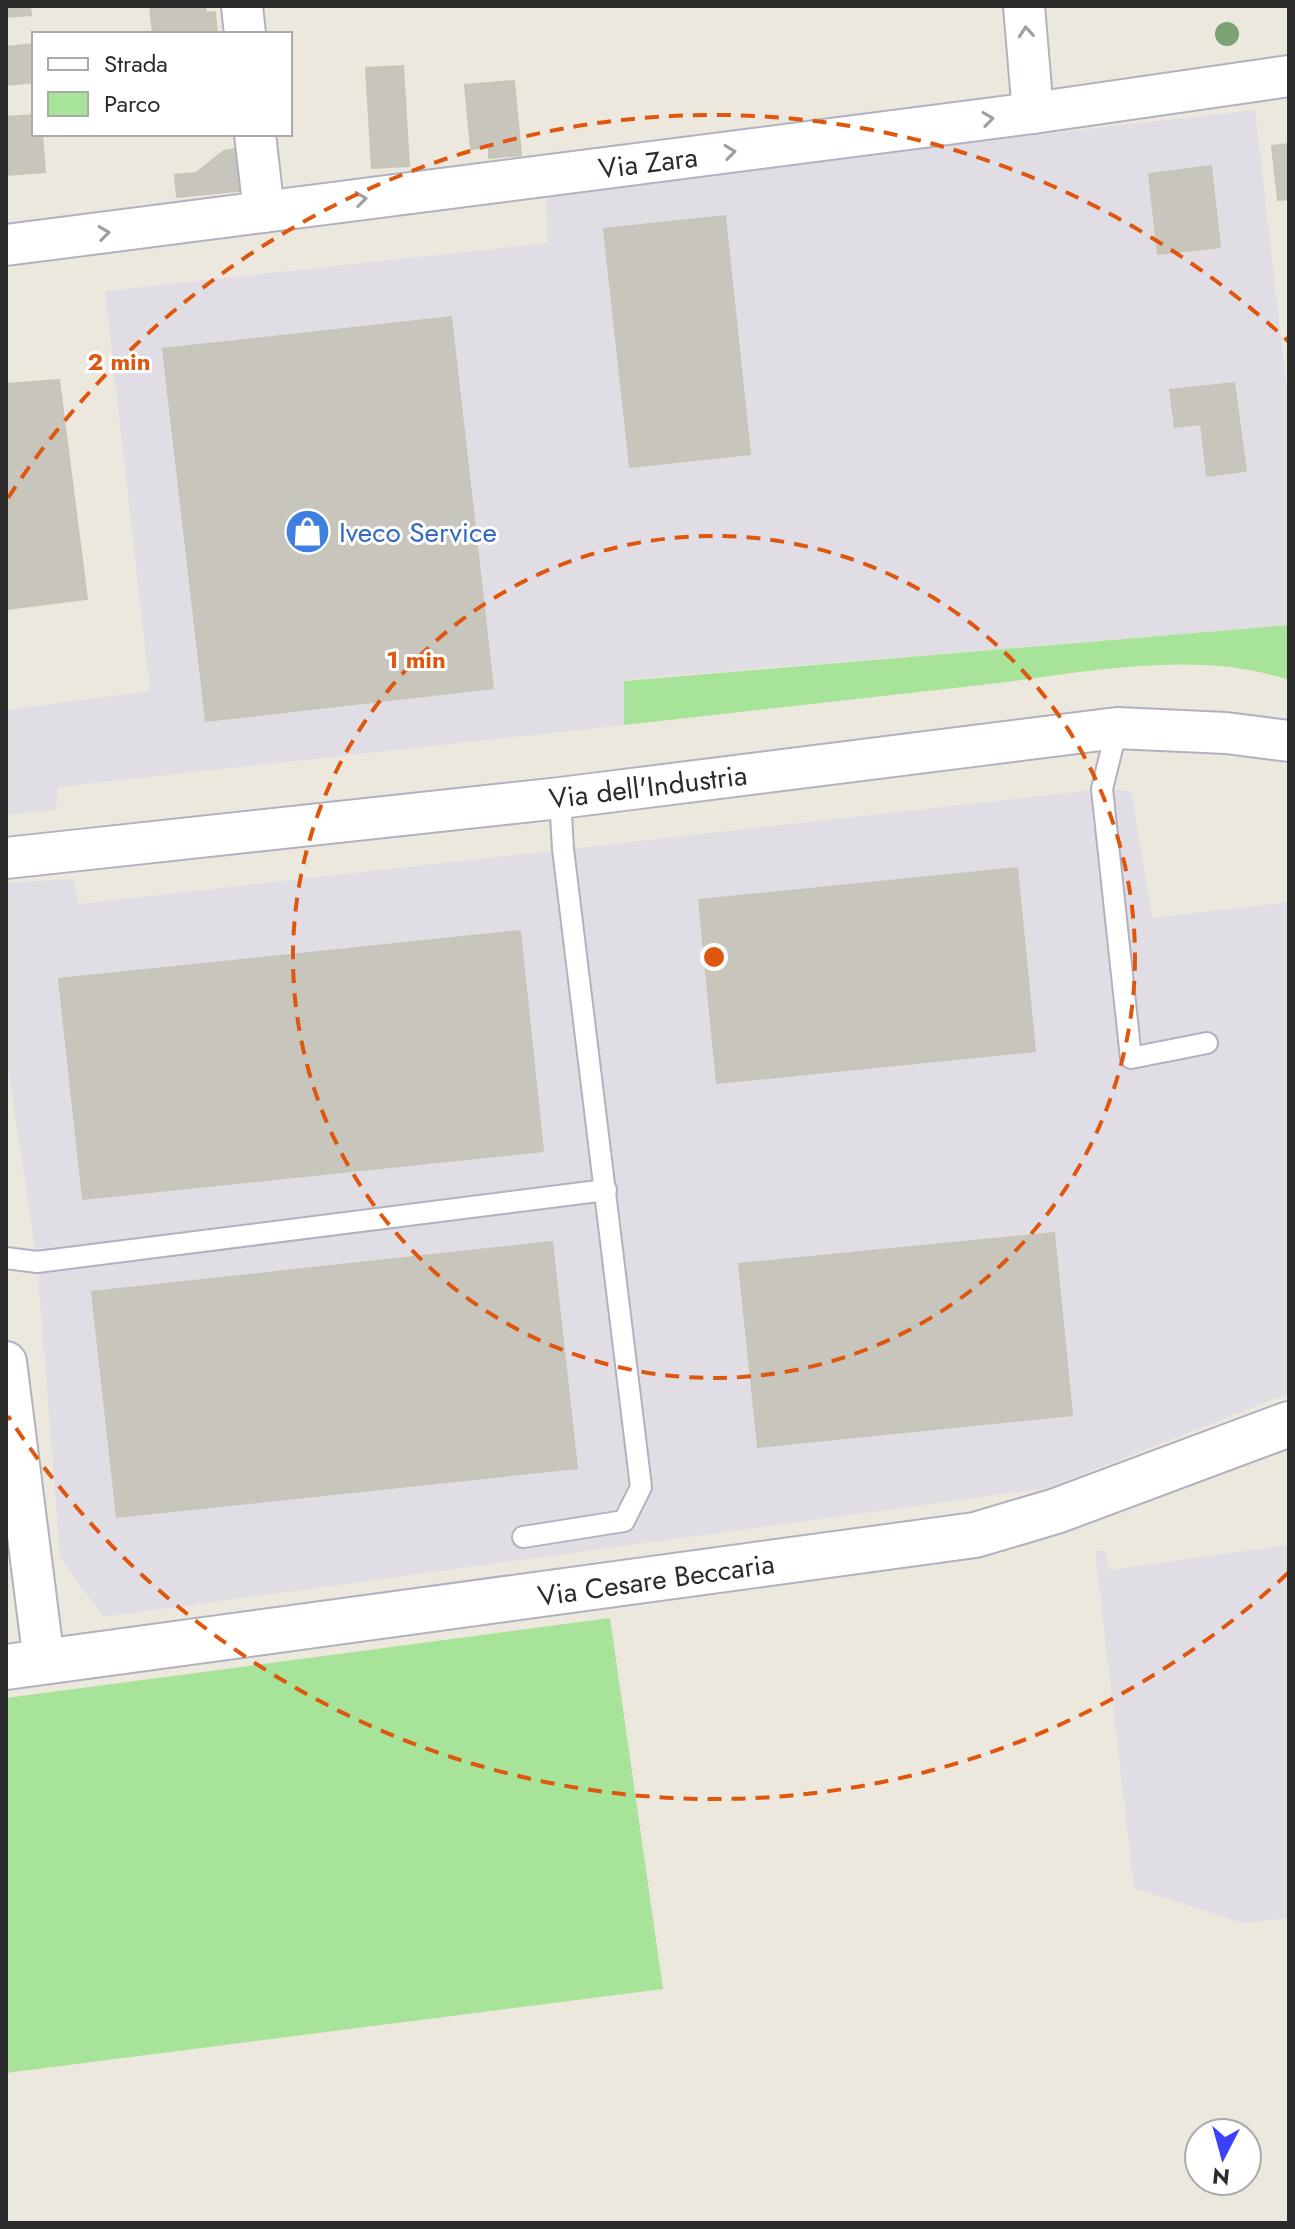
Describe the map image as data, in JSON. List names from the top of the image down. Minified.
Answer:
{"streets":{"street":["Via Zara","Via dell'Industria","Via Cesare Beccaria"]},"one_way":["Via Zara"],"places":{"shop":["Iveco Service"]},"legend":["Strada","Parco"],"north":"bottom","rings":["2 min","1 min"]}
